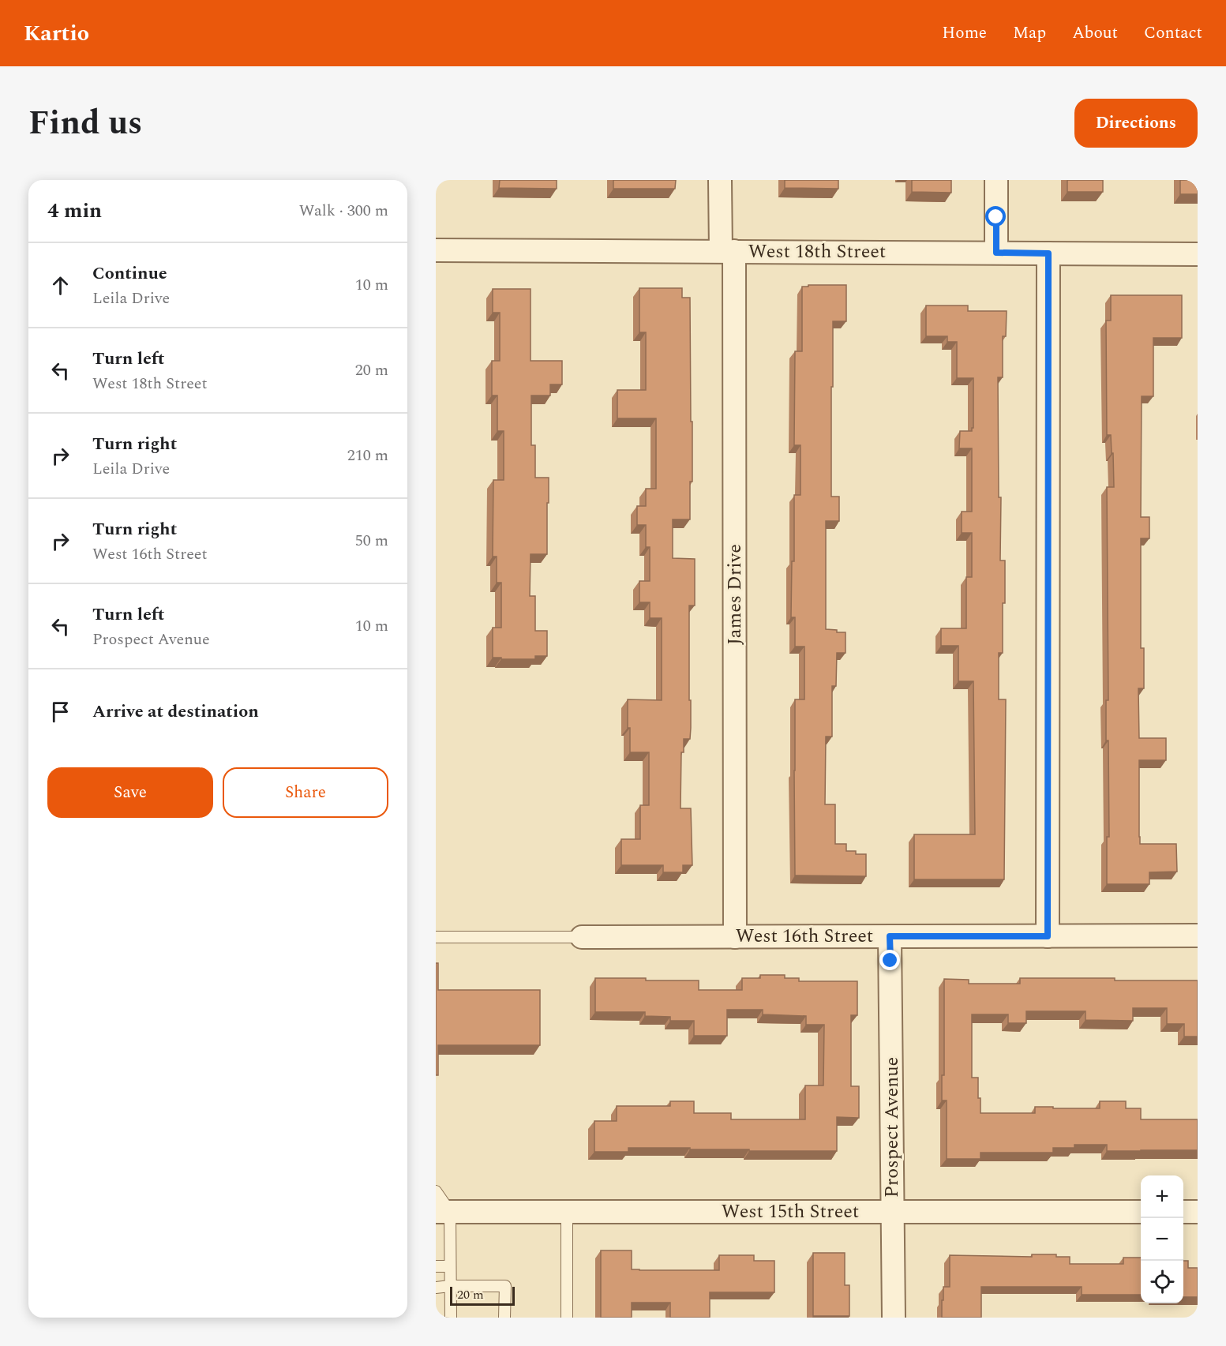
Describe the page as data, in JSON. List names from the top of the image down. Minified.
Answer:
{"streets":{"street":["West 18th Street","James Drive","West 16th Street","Prospect Avenue","West 15th Street"]},"crossings":[["West 18th Street","James Drive"],["James Drive","West 16th Street"],["West 16th Street","Prospect Avenue"],["Prospect Avenue","West 15th Street"]],"scale_bar":"20 m","page":{"header":"Kartio","nav":["Home","Map","About","Contact"],"title":"Find us","buttons":["Directions",["Save","Share"]],"heading":["4 min","Walk · 300 m"],"list":[["Continue","Leila Drive","10 m"],["Turn left","West 18th Street","20 m"],["Turn right","Leila Drive","210 m"],["Turn right","West 16th Street","50 m"],["Turn left","Prospect Avenue","10 m"],"Arrive at destination"],"map_buttons":["+","−"],"scale":"20 m"}}
